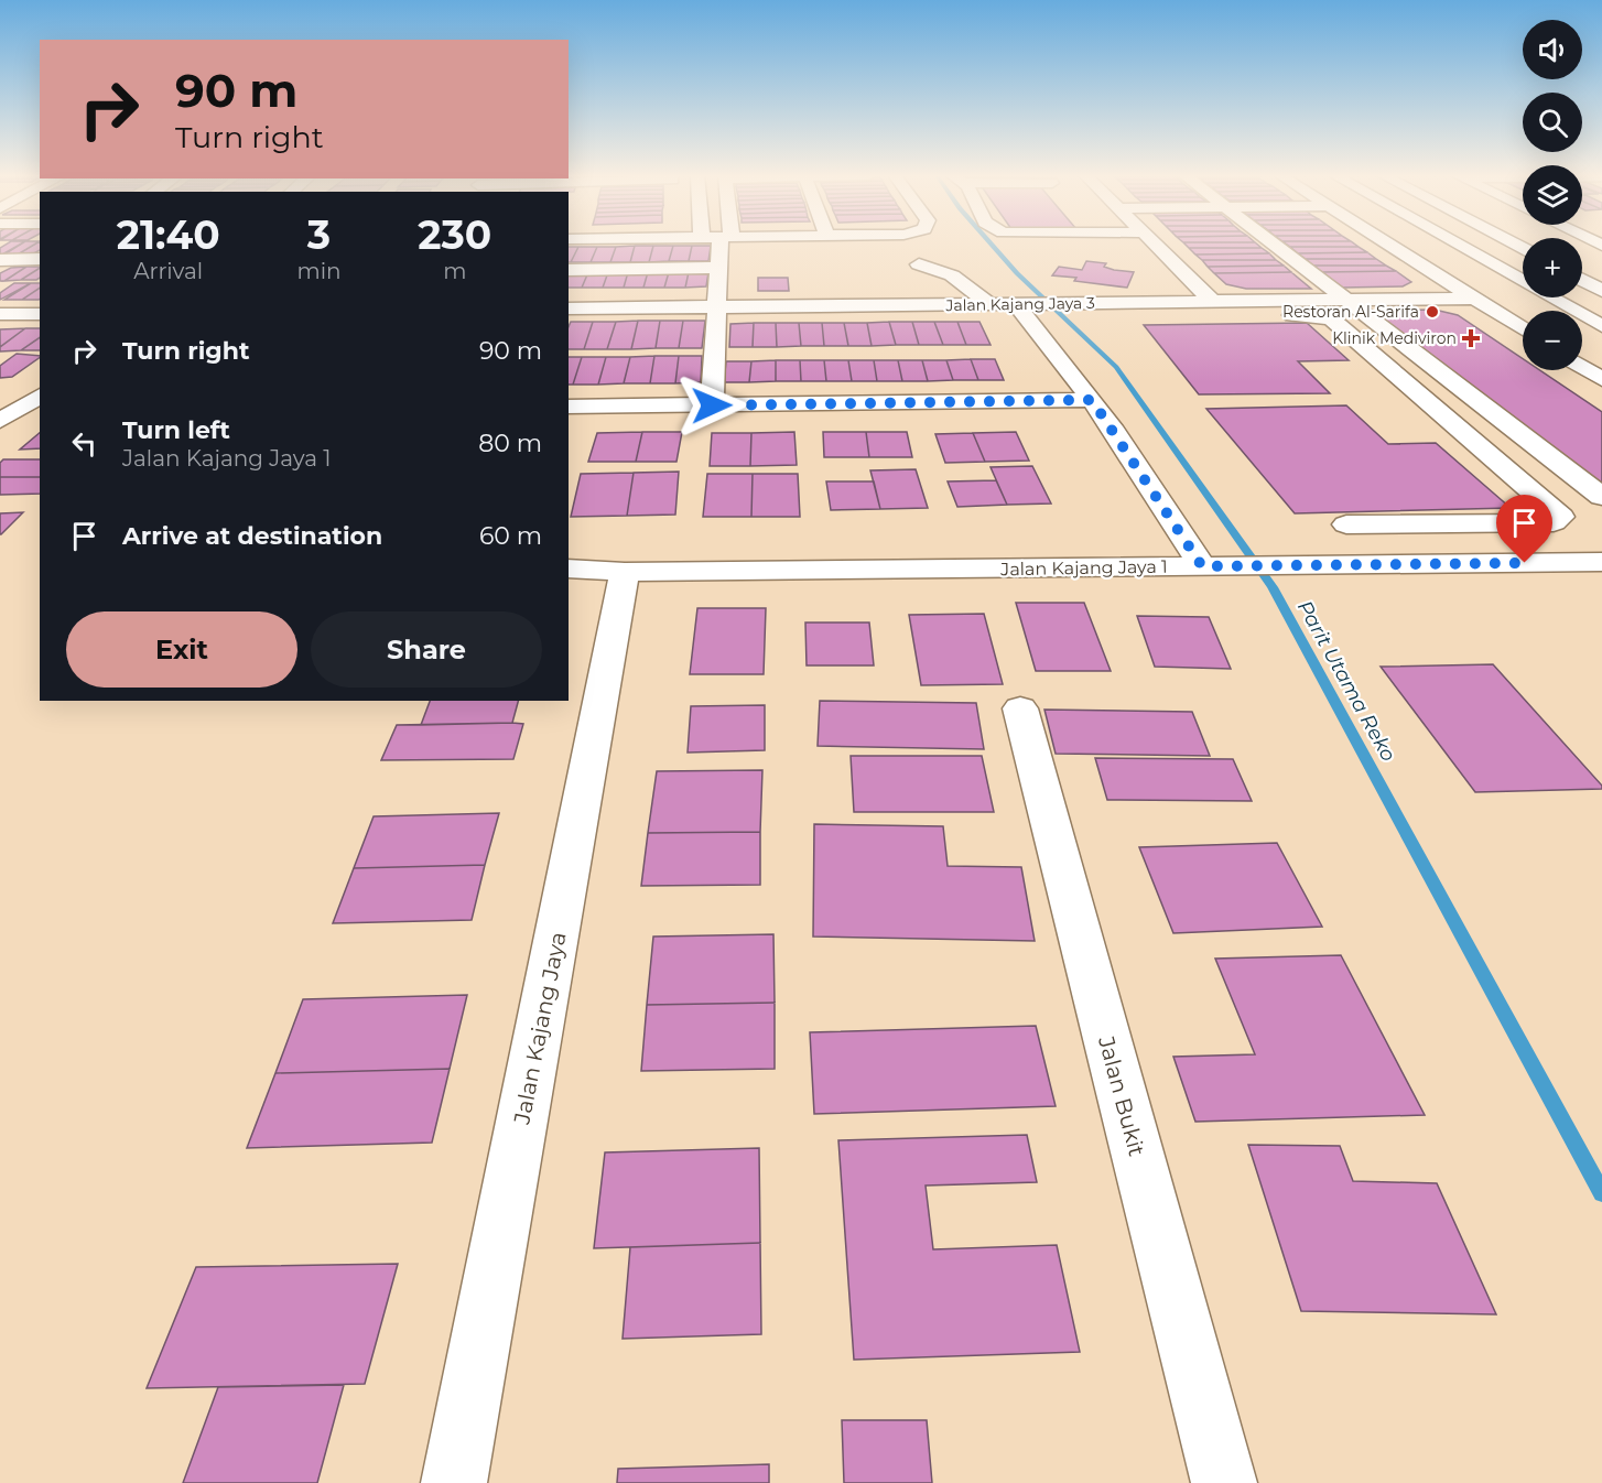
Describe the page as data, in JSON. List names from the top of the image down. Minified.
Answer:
{"streets":{"main road":["Jalan Kajang Jaya 3","Jalan Kajang Jaya 1","Jalan Kajang Jaya","Jalan Bukit"]},"crossings":[["Jalan Kajang Jaya 1","Jalan Kajang Jaya"]],"water":["Parit Utama Reko"],"places":{"other":["Restoran Al-Sarifa"],"health":["Klinik Mediviron"]},"page":{"map_buttons":["+","−"],"turn":["90 m","Turn right"],"eta":["21:40","Arrival","3","min","230","m"],"list":[{"name":"Turn right","value":"90 m"},{"name":"Turn left","note":"Jalan Kajang Jaya 1","value":"80 m"},{"name":"Arrive at destination","value":"60 m"}],"buttons":["Exit","Share"]}}
